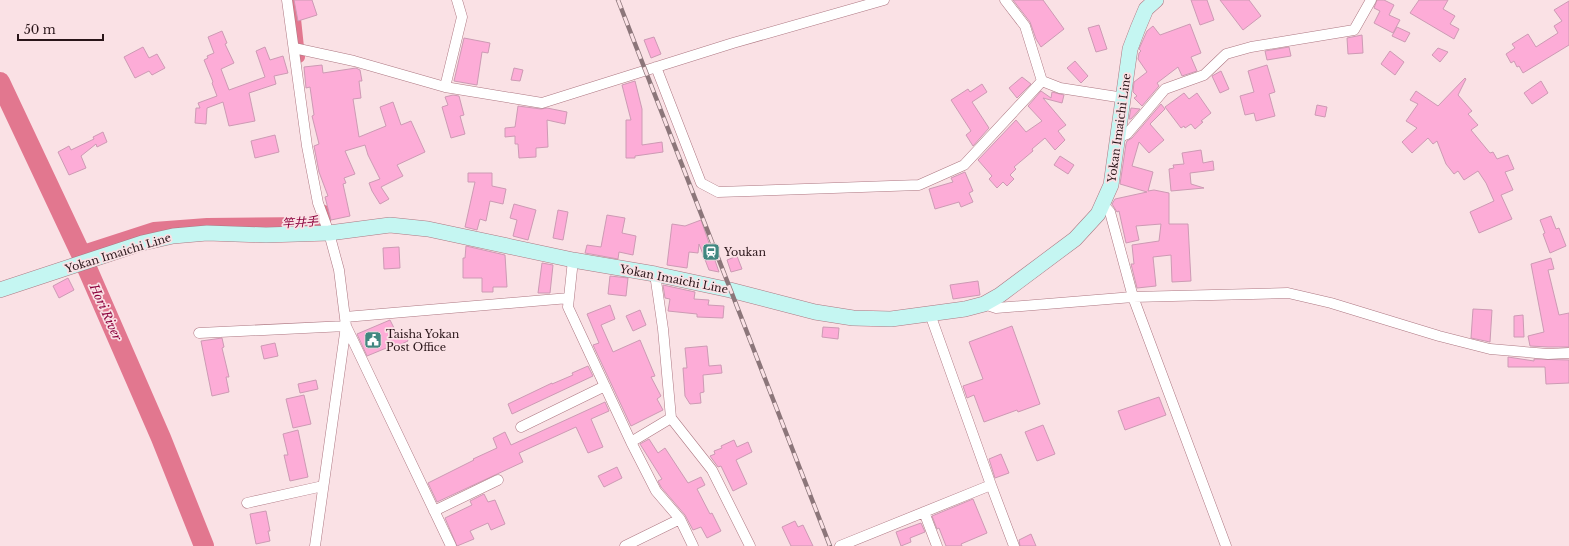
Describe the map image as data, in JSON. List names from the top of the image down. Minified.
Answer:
{"streets":{"main road":["Yokan Imaichi Line"]},"water":["竿井手","Hori River"],"places":{"station":["Youkan"],"public building":["Taisha Yokan Post Office"]},"scale_bar":"50 m"}
